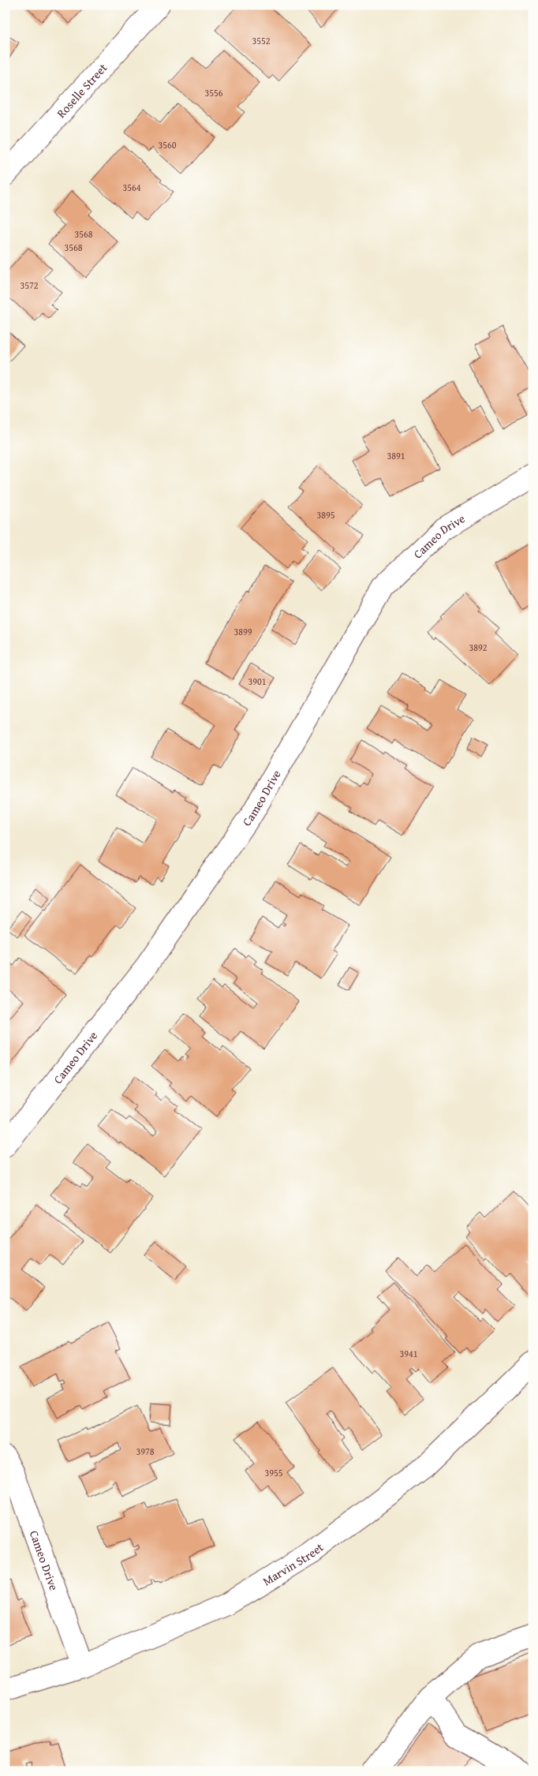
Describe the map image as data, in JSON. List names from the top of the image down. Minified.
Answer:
{"streets":{"street":["Roselle Street","Cameo Drive","Marvin Street"]},"crossings":[["Cameo Drive","Marvin Street"]],"house_numbers":["3552","3556","3560","3564","3568","3568","3572","3891","3895","3899","3892","3901","3941","3978","3955"]}
